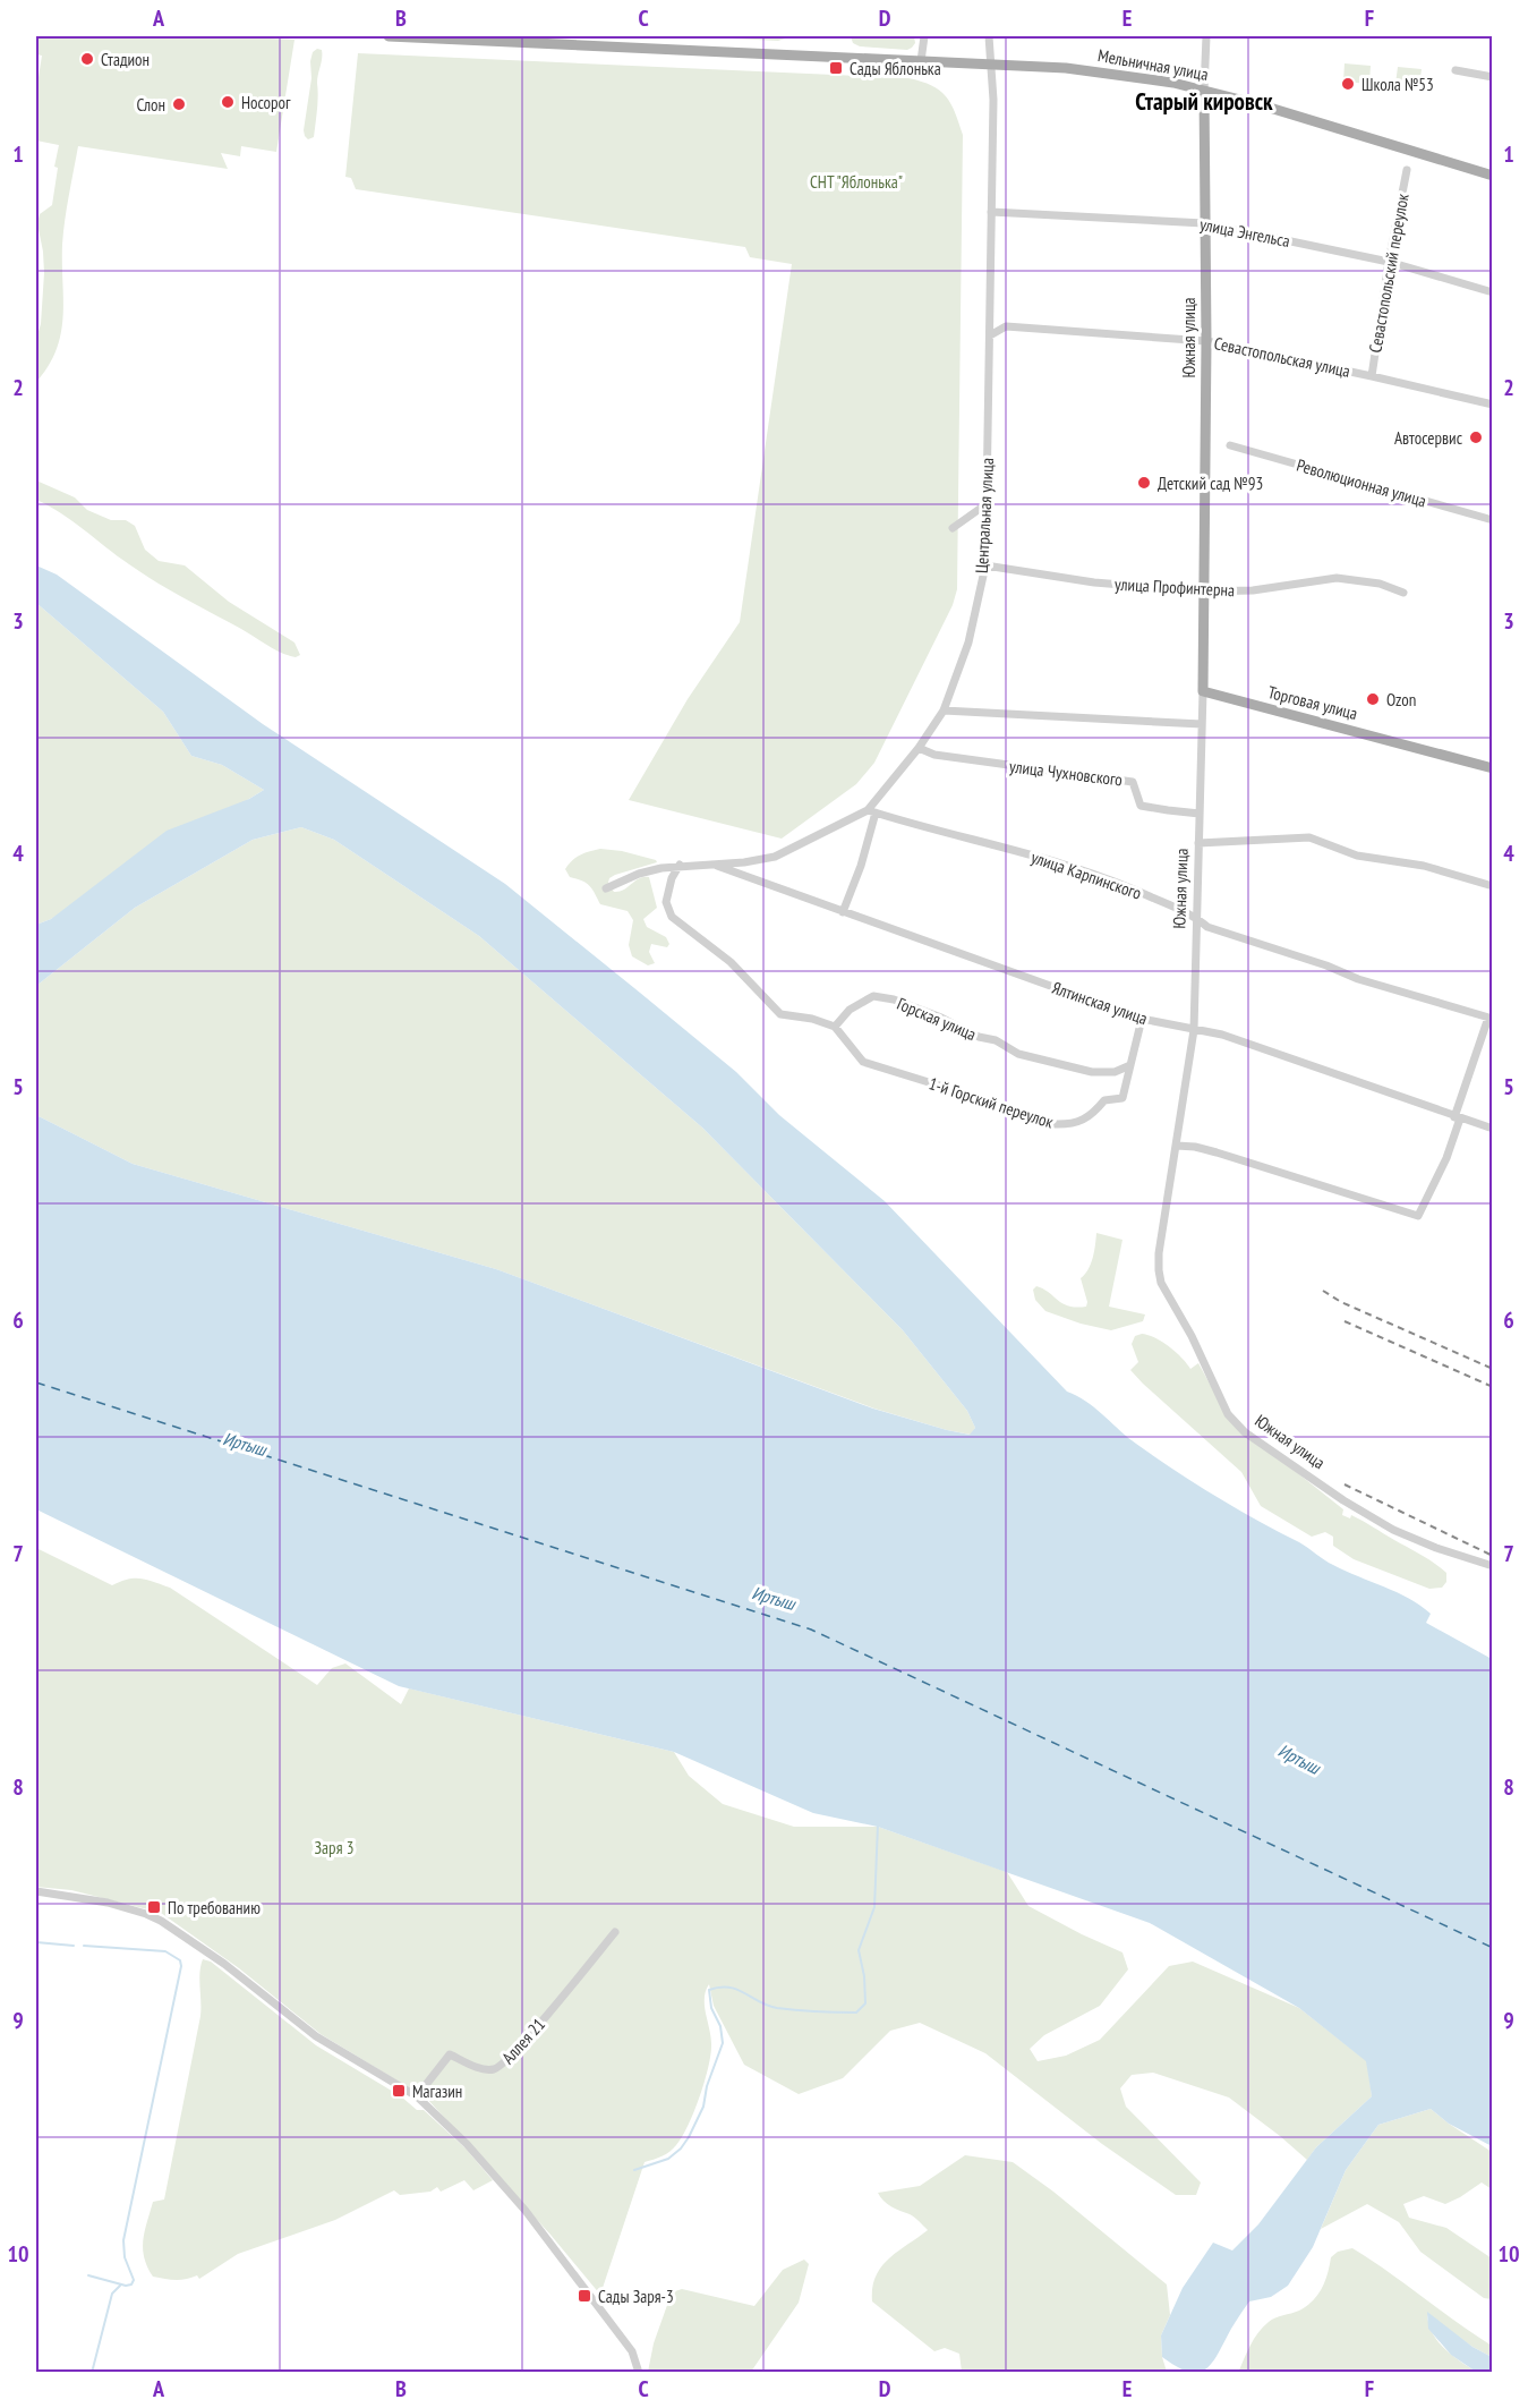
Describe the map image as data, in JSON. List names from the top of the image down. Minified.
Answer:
{"streets":{"main road":["Мельничная улица","Южная улица","Торговая улица"],"street":["улица Энгельса","Севастопольский переулок","Севастопольская улица","Революционная улица","Центральная улица","улица Профинтерна","улица Чухновского","улица Карпинского","Ялтинская улица","Горская улица","1-й Горский переулок","Аллея 21"]},"crossings":[["Мельничная улица","Южная улица"],["Мельничная улица","Центральная улица"],["улица Энгельса","Севастопольский переулок"],["улица Энгельса","Южная улица"],["улица Энгельса","Центральная улица"],["Севастопольский переулок","Севастопольская улица"],["Южная улица","Севастопольская улица"],["Южная улица","улица Профинтерна"],["Южная улица","Торговая улица"],["Южная улица","улица Чухновского"],["Южная улица","улица Карпинского"],["Южная улица","Ялтинская улица"],["Севастопольская улица","Центральная улица"],["Центральная улица","улица Профинтерна"],["Центральная улица","улица Чухновского"],["Центральная улица","улица Карпинского"],["Центральная улица","Ялтинская улица"],["Горская улица","1-й Горский переулок"]],"districts":["Старый кировск"],"water":["Иртыш"],"parks":["СНТ \"Яблонька\"","Заря 3"],"places":{"other":["Стадион","Школа №53","Носорог","Слон","Автосервис","Детский сад №93","Ozon"],"transit":["Сады Яблонька","По требованию","Магазин","Сады Заря-3"]},"grid":{"columns":["A","B","C","D","E","F"],"rows":["1","2","3","4","5","6","7","8","9","10"]}}
